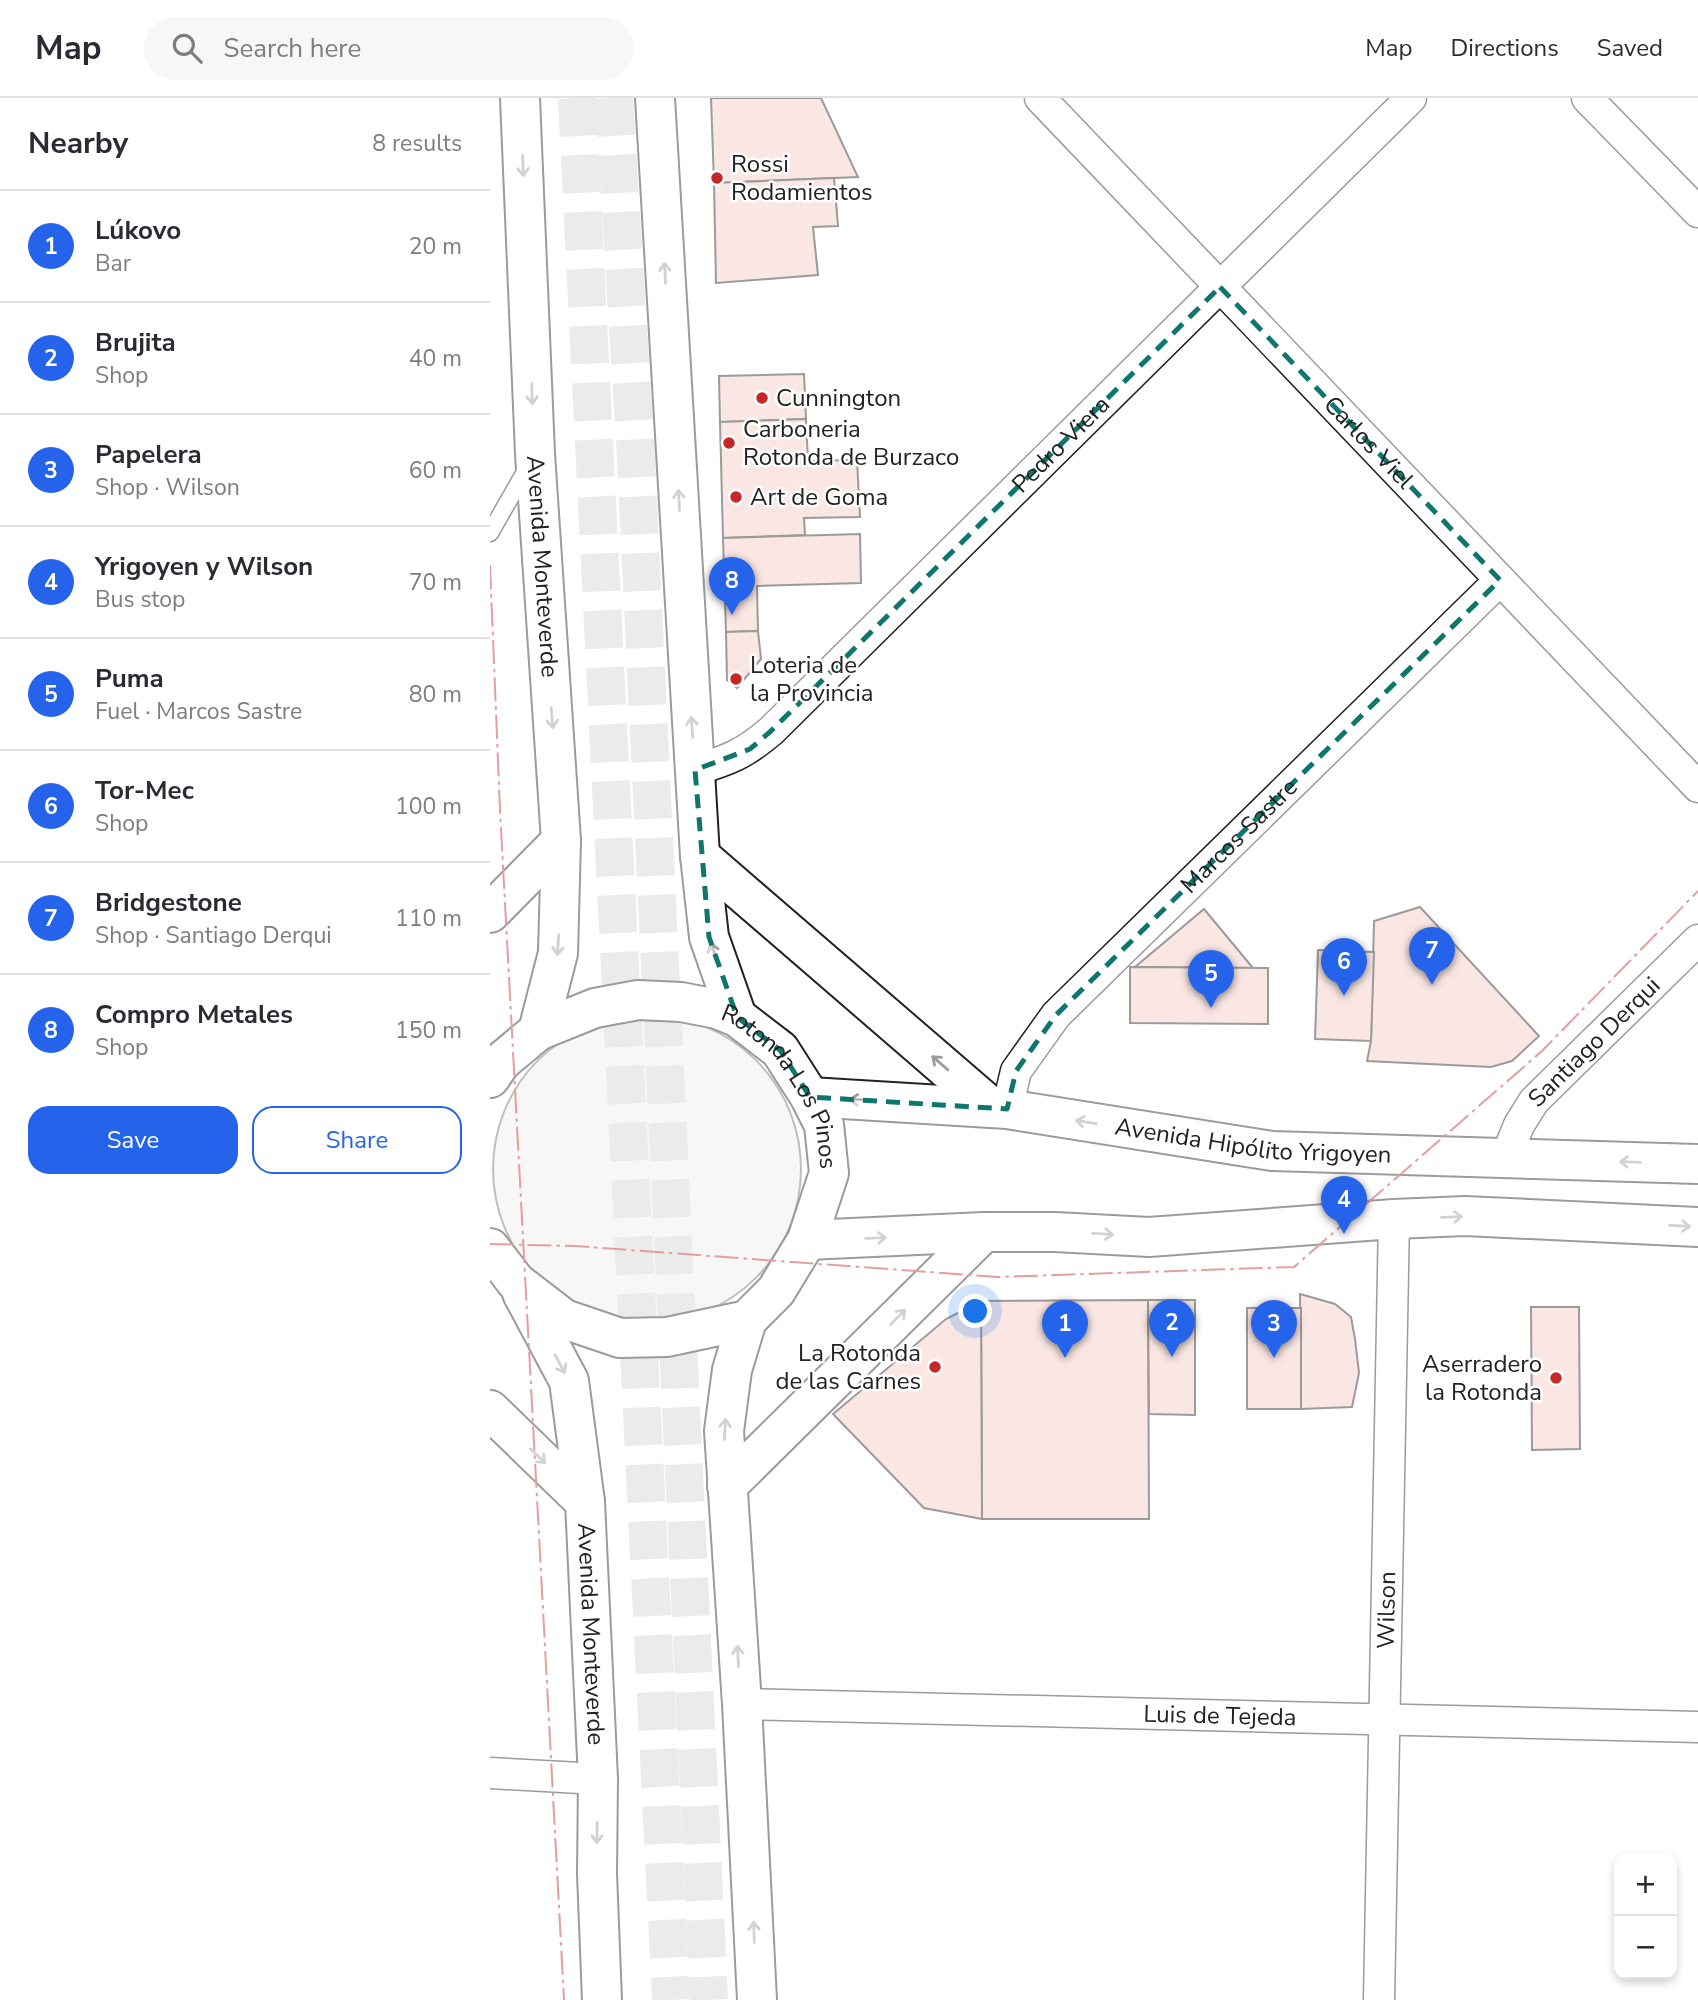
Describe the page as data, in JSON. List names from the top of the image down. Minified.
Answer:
{"streets":{"main road":["Avenida Monteverde","Rotonda Los Pinos","Avenida Hipólito Yrigoyen"],"street":["Carlos Viel","Pedro Viera","Marcos Sastre","Santiago Derqui","Wilson","Luis de Tejeda"]},"crossings":[["Carlos Viel","Pedro Viera"],["Carlos Viel","Marcos Sastre"],["Avenida Monteverde","Rotonda Los Pinos"],["Marcos Sastre","Avenida Hipólito Yrigoyen"],["Santiago Derqui","Avenida Hipólito Yrigoyen"],["Rotonda Los Pinos","Avenida Hipólito Yrigoyen"],["Wilson","Luis de Tejeda"]],"places":["Rossi Rodamientos","Cunnington","Carboneria Rotonda de Burzaco","Art de Goma","Loteria de la Provincia","La Rotonda de las Carnes","Aserradero la Rotonda"],"page":{"header":"Map","search":"Search here","nav":["Map","Directions","Saved"],"heading":["Nearby","8 results"],"list":[{"mark":"1","name":"Lúkovo","note":"Bar","value":"20 m"},{"mark":"2","name":"Brujita","note":"Shop","value":"40 m"},{"mark":"3","name":"Papelera","note":"Shop · Wilson","value":"60 m"},{"mark":"4","name":"Yrigoyen y Wilson","note":"Bus stop","value":"70 m"},{"mark":"5","name":"Puma","note":"Fuel · Marcos Sastre","value":"80 m"},{"mark":"6","name":"Tor-Mec","note":"Shop","value":"100 m"},{"mark":"7","name":"Bridgestone","note":"Shop · Santiago Derqui","value":"110 m"},{"mark":"8","name":"Compro Metales","note":"Shop","value":"150 m"}],"pins":["8","7","6","5","4","2","1","3"],"buttons":["Save","Share"],"map_buttons":["+","−"]}}
